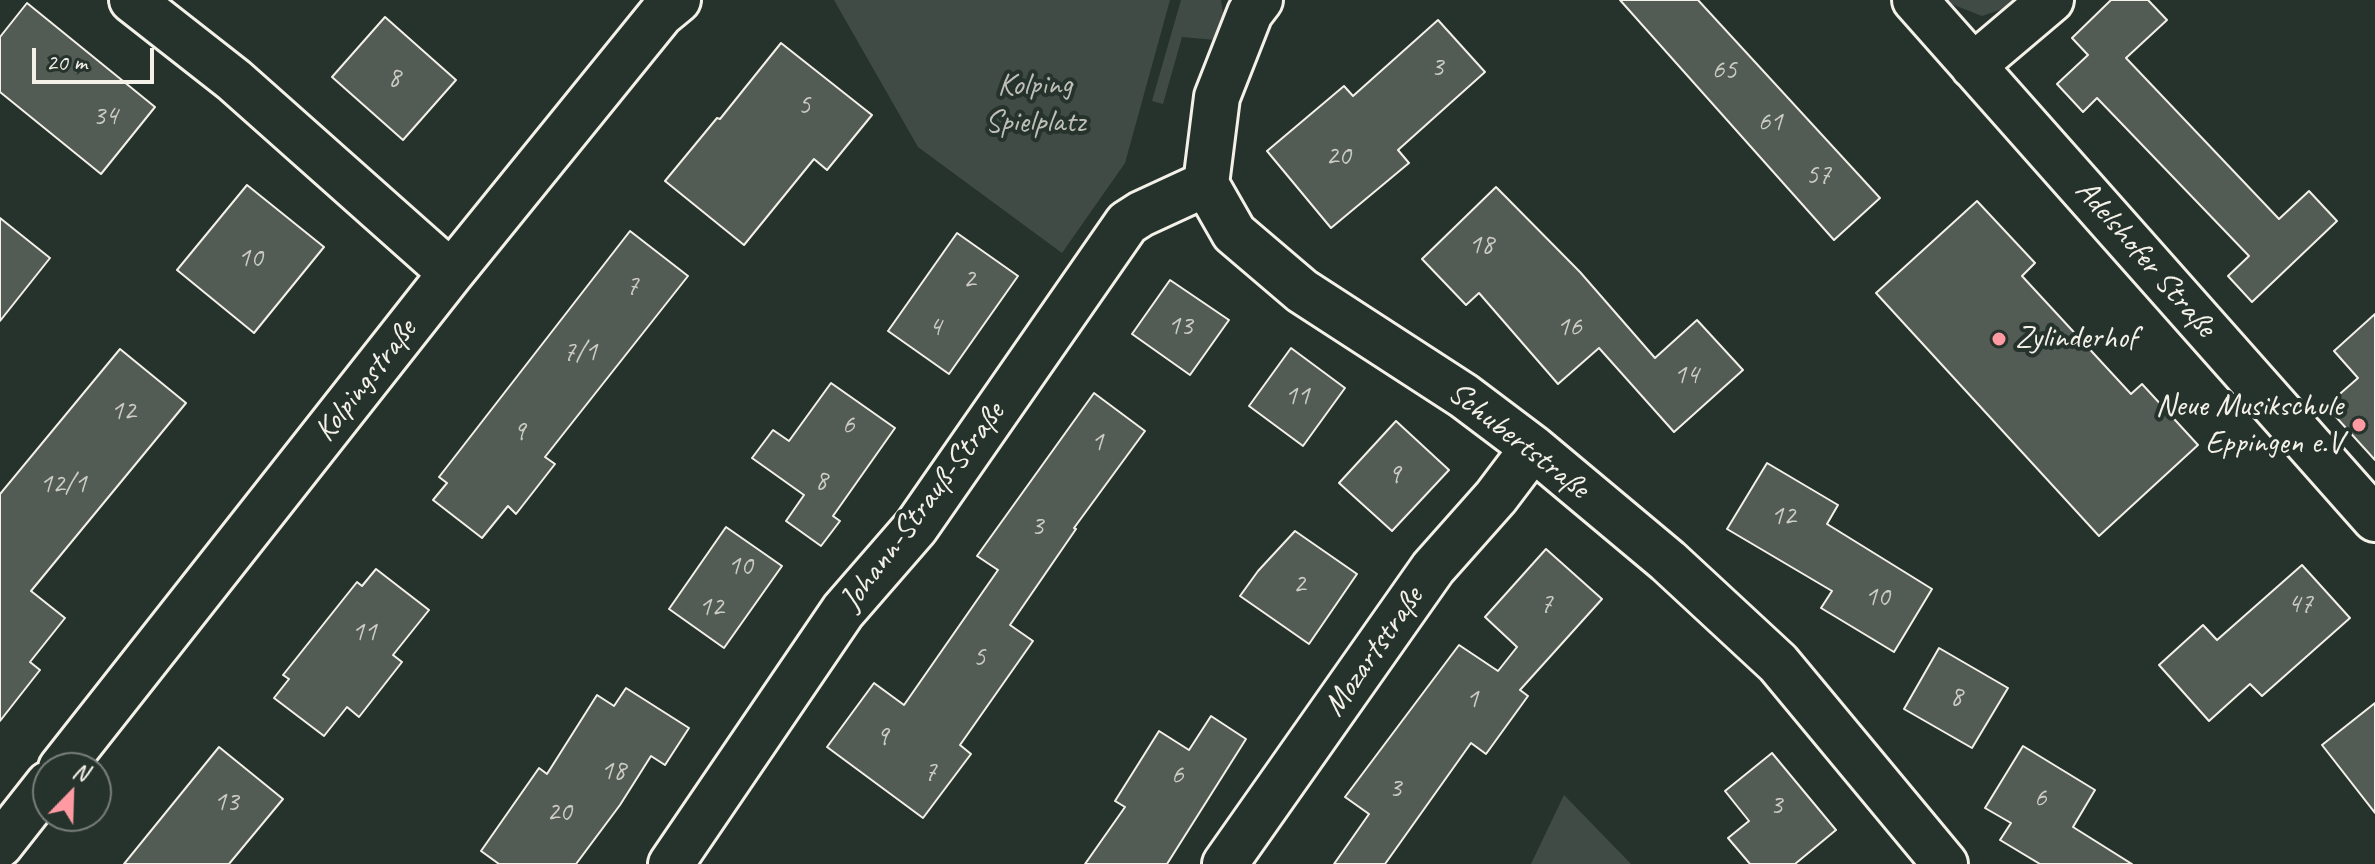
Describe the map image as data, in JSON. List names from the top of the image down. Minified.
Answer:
{"streets":{"street":["Adelshofer Straße","Kolpingstraße","Schubertstraße","Johann-Strauß-Straße","Mozartstraße"]},"crossings":[["Schubertstraße","Johann-Strauß-Straße"],["Schubertstraße","Mozartstraße"]],"parks":["Kolping Spielplatz"],"places":["Zylinderhof","Neue Musikschule Eppingen e.V"],"house_numbers":["3","65","8","5","34","61","20","57","18","10","2","7","13","4","16","7/1","14","11","12","6","9","1","9","8","12/1","12","3","10","2","10","7","47","12","11","5","8","1","9","18","7","6","3","6","13","3","20"],"scale_bar":"20 m","north":"top right"}
